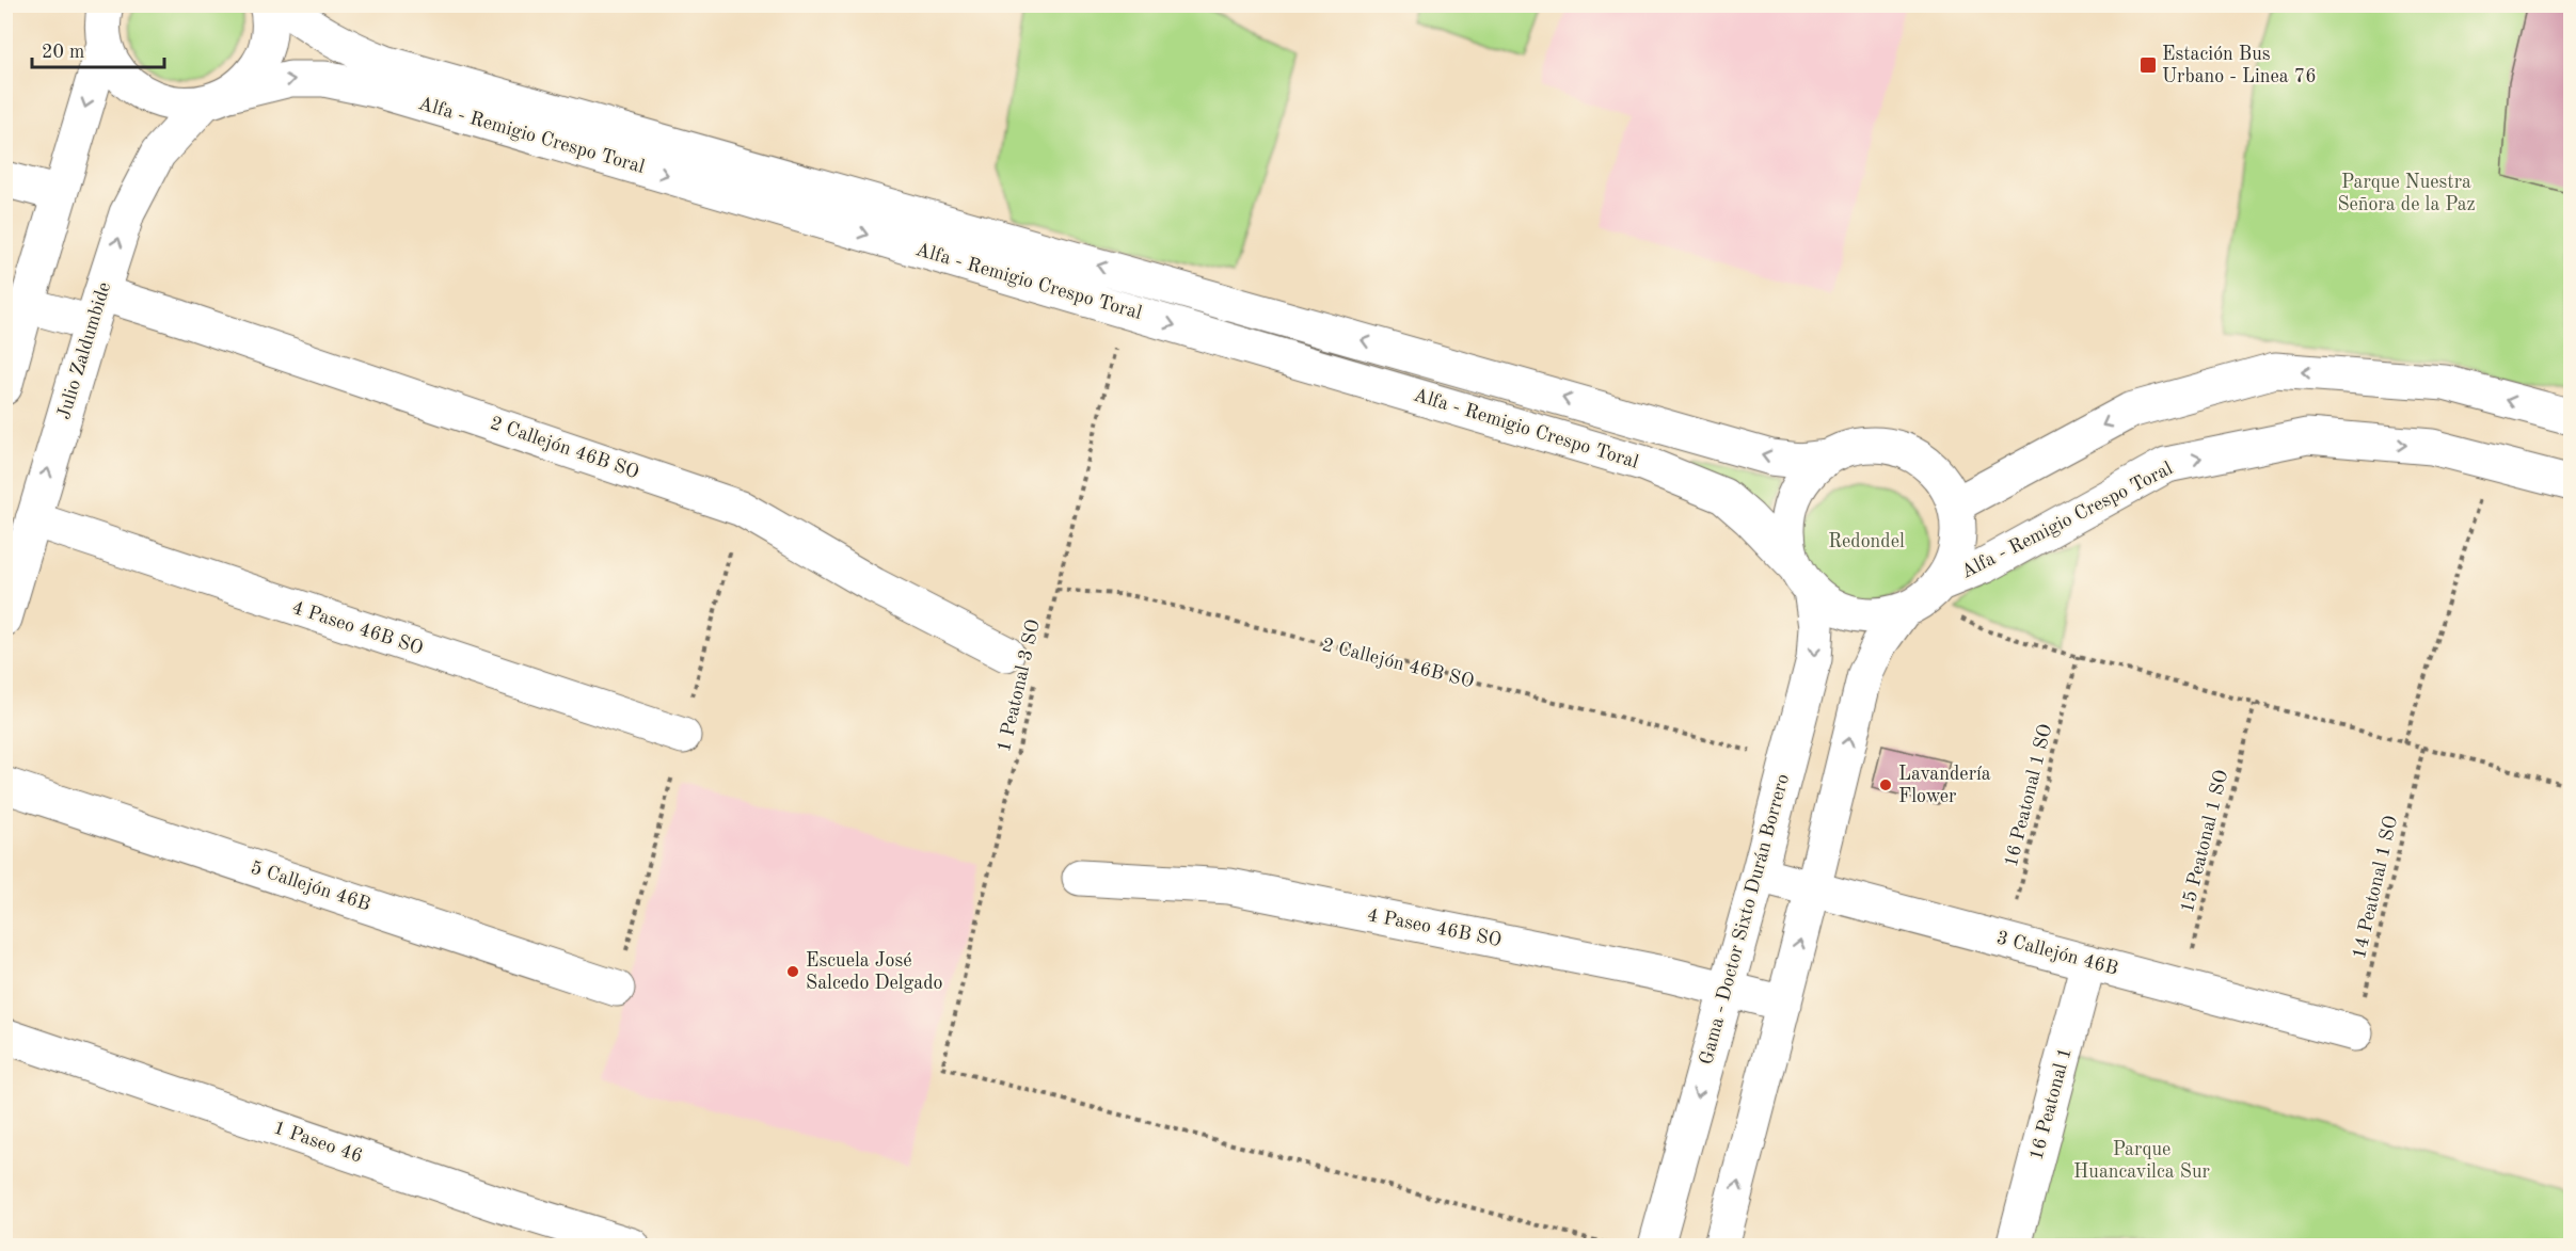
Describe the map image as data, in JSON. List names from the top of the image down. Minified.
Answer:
{"streets":{"street":["Alfa - Remigio Crespo Toral","Julio Zaldumbide","2 Callejón 46B SO","4 Paseo 46B SO","5 Callejón 46B","Gama - Doctor Sixto Durán Borrero","3 Callejón 46B","16 Peatonal 1","1 Paseo 46"],"path":["1 Peatonal 3 SO","16 Peatonal 1 SO","15 Peatonal 1 SO","14 Peatonal 1 SO"]},"crossings":[["Alfa - Remigio Crespo Toral","Julio Zaldumbide"],["Alfa - Remigio Crespo Toral","1 Peatonal 3 SO"],["Alfa - Remigio Crespo Toral","Gama - Doctor Sixto Durán Borrero"],["Julio Zaldumbide","2 Callejón 46B SO"],["Julio Zaldumbide","4 Paseo 46B SO"],["2 Callejón 46B SO","1 Peatonal 3 SO"],["4 Paseo 46B SO","Gama - Doctor Sixto Durán Borrero"],["16 Peatonal 1 SO","3 Callejón 46B"],["15 Peatonal 1 SO","3 Callejón 46B"],["14 Peatonal 1 SO","3 Callejón 46B"],["Gama - Doctor Sixto Durán Borrero","3 Callejón 46B"],["3 Callejón 46B","16 Peatonal 1"]],"parks":["Parque Nuestra Señora de la Paz","Redondel","Parque Huancavilca Sur"],"places":{"transit":["Estación Bus Urbano - Linea 76"],"other":["Lavandería Flower","Escuela José Salcedo Delgado"]},"scale_bar":"20 m"}
